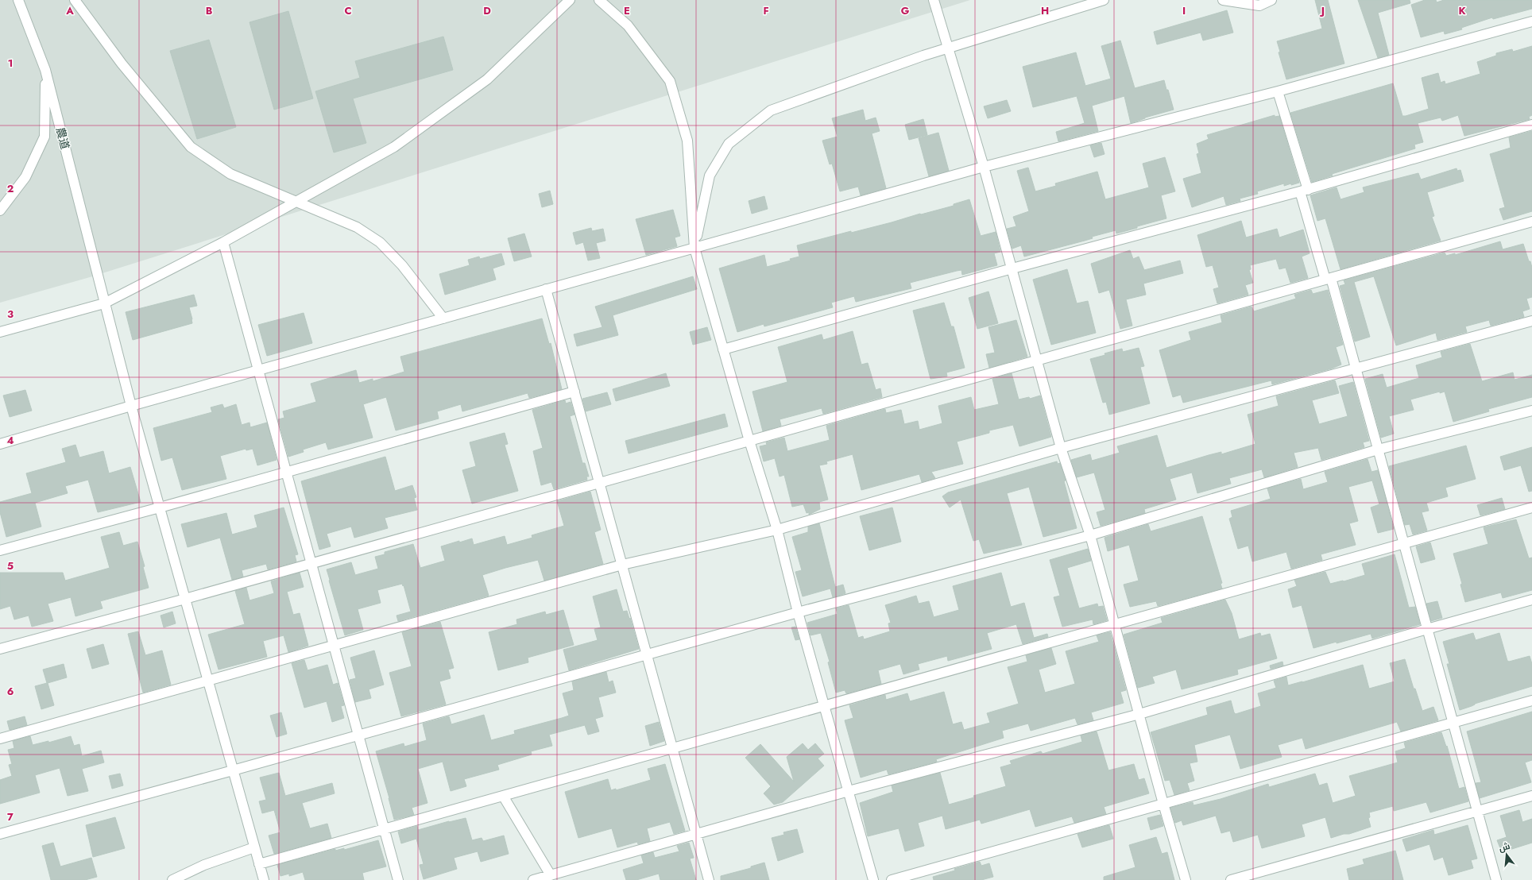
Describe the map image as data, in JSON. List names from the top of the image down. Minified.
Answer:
{"streets":{"street":["農道"]},"north":"top","grid":{"columns":["A","B","C","D","E","F","G","H","I","J","K"],"rows":["1","2","3","4","5","6","7"]}}
